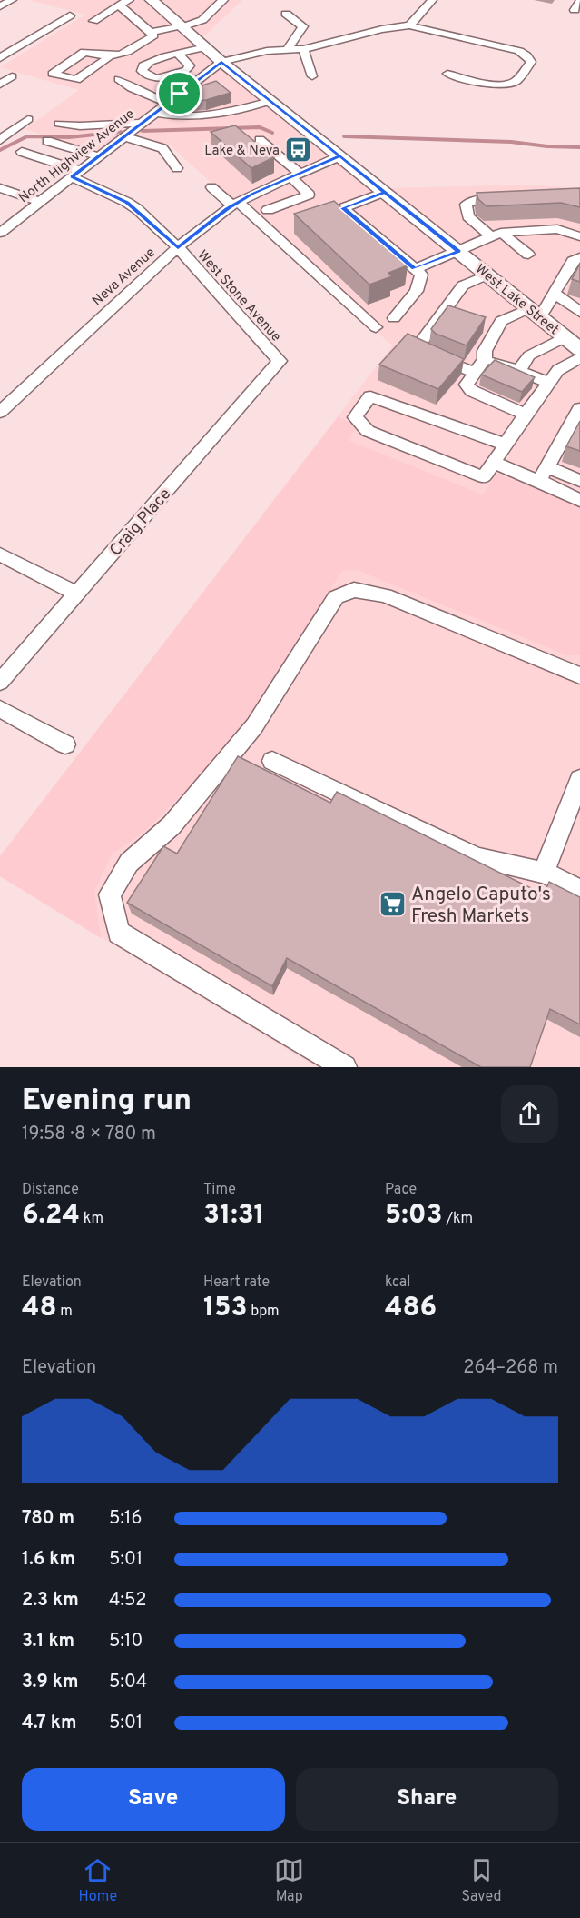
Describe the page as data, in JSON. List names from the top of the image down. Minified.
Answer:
{"streets":{"main road":["West Lake Street"],"street":["North Highview Avenue","Neva Avenue","West Stone Avenue","Craig Place"]},"crossings":[["North Highview Avenue","West Stone Avenue"],["North Highview Avenue","West Lake Street"],["Neva Avenue","West Stone Avenue"],["Neva Avenue","West Lake Street"],["West Stone Avenue","Craig Place"]],"places":{"bus stop":["Lake & Neva"],"supermarket":["Angelo Caputo's Fresh Markets"]},"page":{"heading":["Evening run","19:58 · 8 × 780 m"],"stats":[["Distance","6.24 km"],["Time","31:31"],["Pace","5:03 /km"],["Elevation","48 m"],["Heart rate","153 bpm"],["kcal","486"]],"chart":["Elevation","264–268 m"],"list":[{"name":"780 m","note":"5:16"},{"name":"1.6 km","note":"5:01"},{"name":"2.3 km","note":"4:52"},{"name":"3.1 km","note":"5:10"},{"name":"3.9 km","note":"5:04"},{"name":"4.7 km","note":"5:01"}],"buttons":["Save","Share"],"tabs":["Home","Map","Saved"]}}
